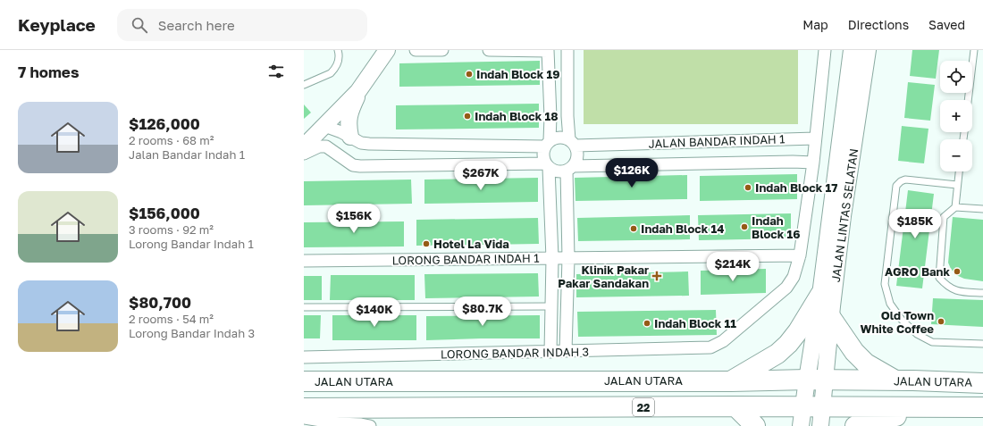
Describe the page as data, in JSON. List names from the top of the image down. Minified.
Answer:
{"streets":{"highway":["JALAN UTARA","22"],"main road":["JALAN LINTAS SELATAN"],"street":["JALAN BANDAR INDAH 1","LORONG BANDAR INDAH 1","LORONG BANDAR INDAH 3"]},"crossings":[["JALAN BANDAR INDAH 1","LORONG BANDAR INDAH 3"],["JALAN LINTAS SELATAN","JALAN UTARA"],["LORONG BANDAR INDAH 1","LORONG BANDAR INDAH 3"]],"places":{"other":["Indah Block 19","Indah Block 18","Indah Block 17","Indah Block 16","Indah Block 14","Hotel La Vida","AGRO Bank","Old Town White Coffee","Indah Block 11"],"health":["Klinik Pakar Pakar Sandakan"]},"page":{"header":"Keyplace","search":"Search here","nav":["Map","Directions","Saved"],"heading":"7 homes","map_buttons":["+","−"],"list":[{"name":"$126,000","note":"2 rooms · 68 m² · Jalan Bandar Indah 1"},{"name":"$156,000","note":"3 rooms · 92 m² · Lorong Bandar Indah 1"},{"name":"$80,700","note":"2 rooms · 54 m² · Lorong Bandar Indah 3"}],"price":["$126K","$267K","$156K","$185K","$214K","$80.7K","$140K"]}}
